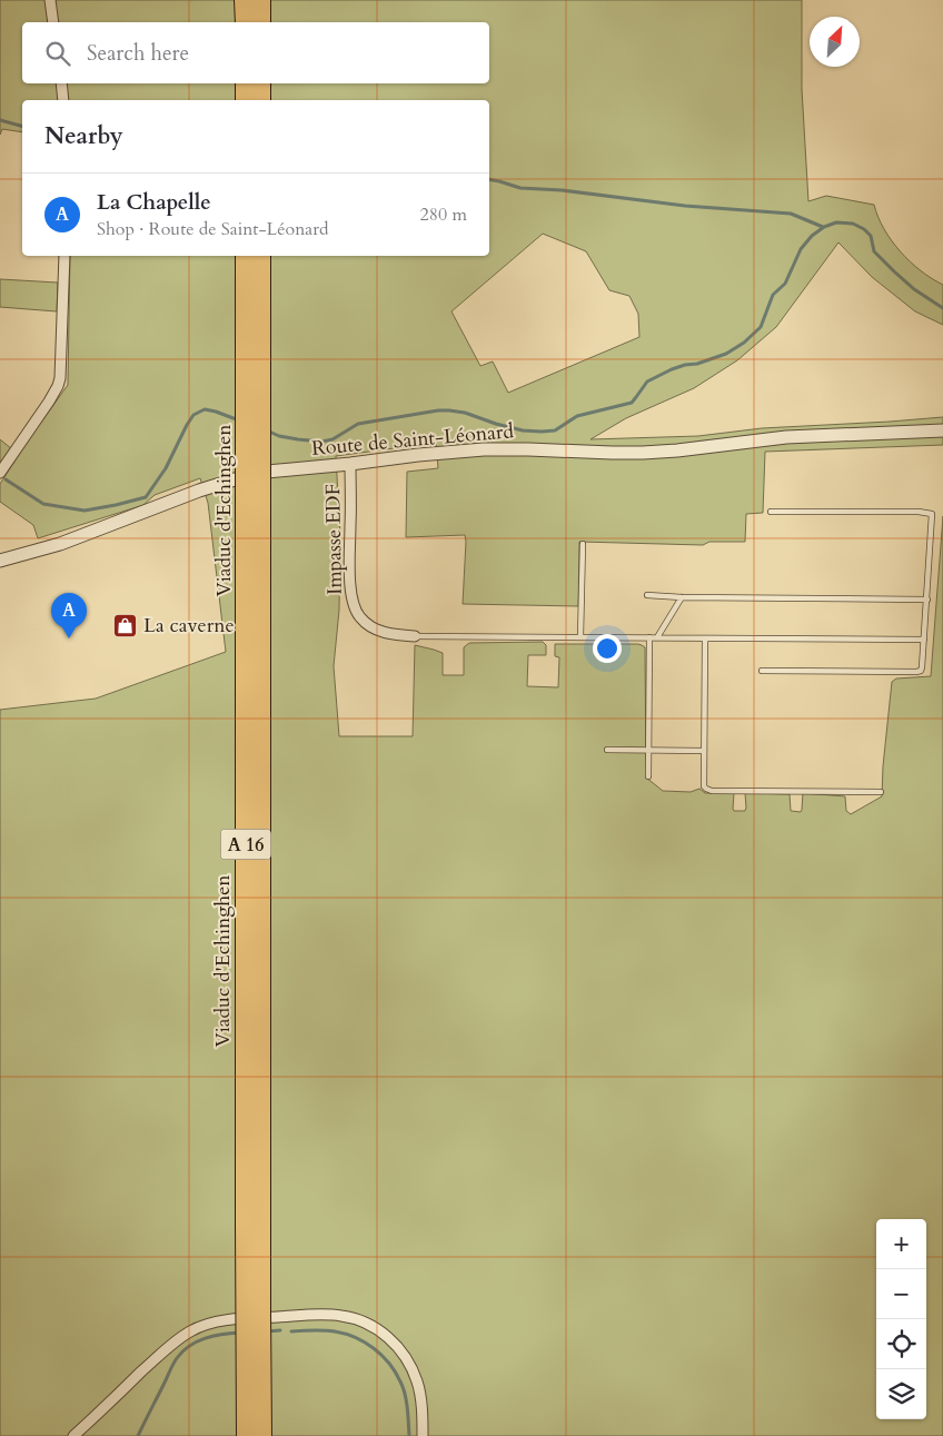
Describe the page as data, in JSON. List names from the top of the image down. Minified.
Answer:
{"streets":{"highway":["Viaduc d'Echinghen","A 16"],"street":["Route de Saint-Léonard","Impasse EDF"]},"crossings":[["Route de Saint-Léonard","Impasse EDF"]],"places":{"shop":["La caverne"]},"north":"top right","page":{"search":"Search here","heading":"Nearby","list":[{"mark":"A","name":"La Chapelle","note":"Shop · Route de Saint-Léonard","value":"280 m"}],"pins":"A","map_buttons":["+","−"]}}
